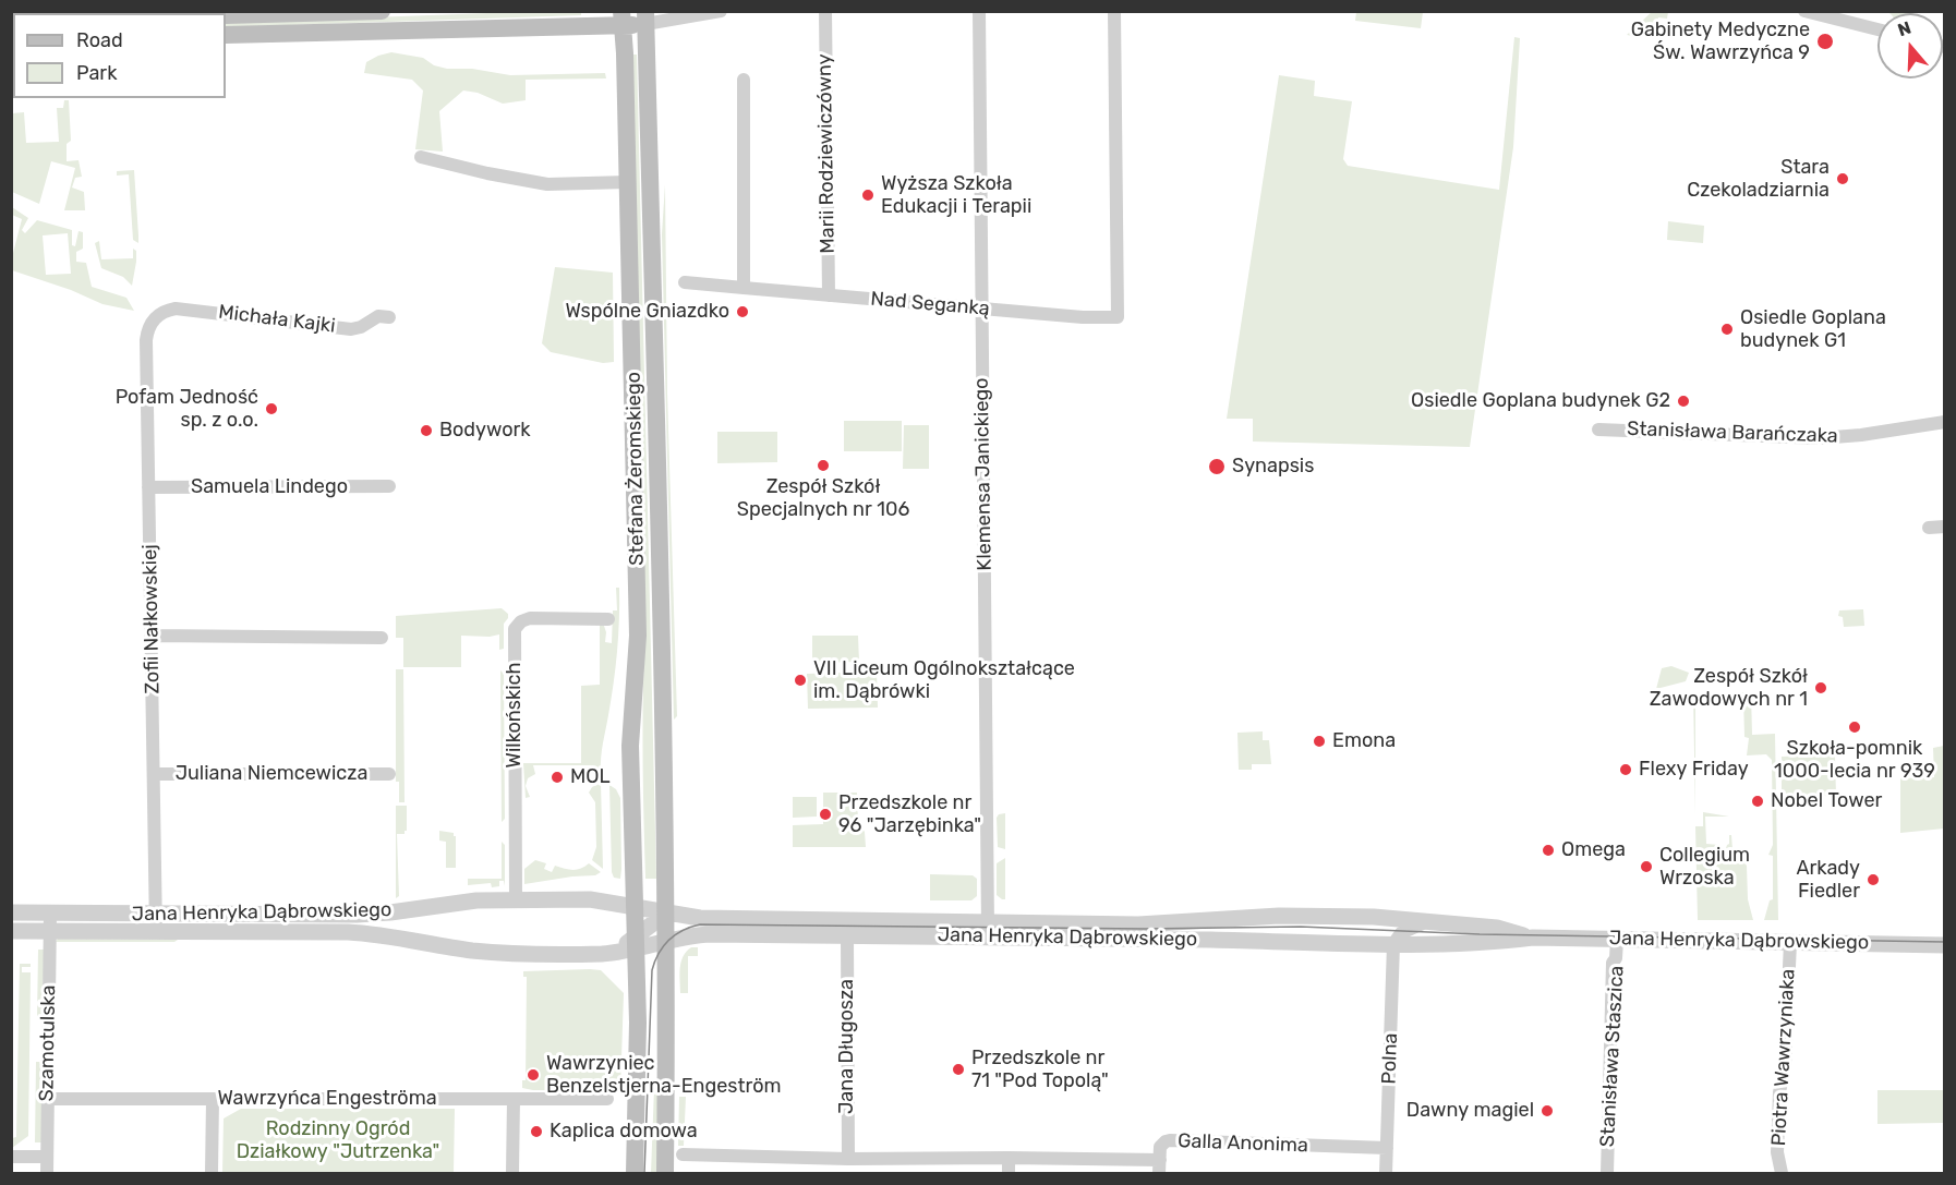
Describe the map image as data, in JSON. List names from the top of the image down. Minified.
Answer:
{"streets":{"main road":["Stefana Żeromskiego"],"street":["Marii Rodziewiczówny","Nad Seganką","Michała Kajki","Stanisława Barańczaka","Klemensa Janickiego","Samuela Lindego","Zofii Nałkowskiej","Wilkońskich","Juliana Niemcewicza","Jana Henryka Dąbrowskiego","Szamotulska","Jana Długosza","Stanisława Staszica","Piotra Wawrzyniaka","Polna","Wawrzyńca Engeströma","Galla Anonima"]},"crossings":[["Marii Rodziewiczówny","Nad Seganką"],["Nad Seganką","Klemensa Janickiego"],["Michała Kajki","Zofii Nałkowskiej"],["Stefana Żeromskiego","Jana Henryka Dąbrowskiego"],["Klemensa Janickiego","Jana Henryka Dąbrowskiego"],["Samuela Lindego","Zofii Nałkowskiej"],["Zofii Nałkowskiej","Juliana Niemcewicza"],["Zofii Nałkowskiej","Jana Henryka Dąbrowskiego"],["Wilkońskich","Jana Henryka Dąbrowskiego"],["Jana Henryka Dąbrowskiego","Szamotulska"],["Jana Henryka Dąbrowskiego","Jana Długosza"],["Jana Henryka Dąbrowskiego","Stanisława Staszica"],["Jana Henryka Dąbrowskiego","Piotra Wawrzyniaka"],["Jana Henryka Dąbrowskiego","Polna"],["Szamotulska","Wawrzyńca Engeströma"],["Jana Długosza","Galla Anonima"],["Polna","Galla Anonima"]],"parks":["Rodzinny Ogród Działkowy \"Jutrzenka\""],"places":["Gabinety Medyczne Św. Wawrzyńca 9","Stara Czekoladziarnia","Wyższa Szkoła Edukacji i Terapii","Wspólne Gniazdko","Osiedle Goplana budynek G1","Osiedle Goplana budynek G2","Pofam Jedność sp. z o.o.","Bodywork","Zespół Szkół Specjalnych nr 106","Synapsis","VII Liceum Ogólnokształcące im. Dąbrówki","Zespół Szkół Zawodowych nr 1","Szkoła-pomnik 1000-lecia nr 939","Emona","Flexy Friday","MOL","Nobel Tower","Przedszkole nr 96 \"Jarzębinka\"","Omega","Collegium Wrzoska","Arkady Fiedler","Przedszkole nr 71 \"Pod Topolą\"","Wawrzyniec Benzelstjerna-Engeström","Dawny magiel","Kaplica domowa"],"legend":["Road","Park"],"north":"top"}
